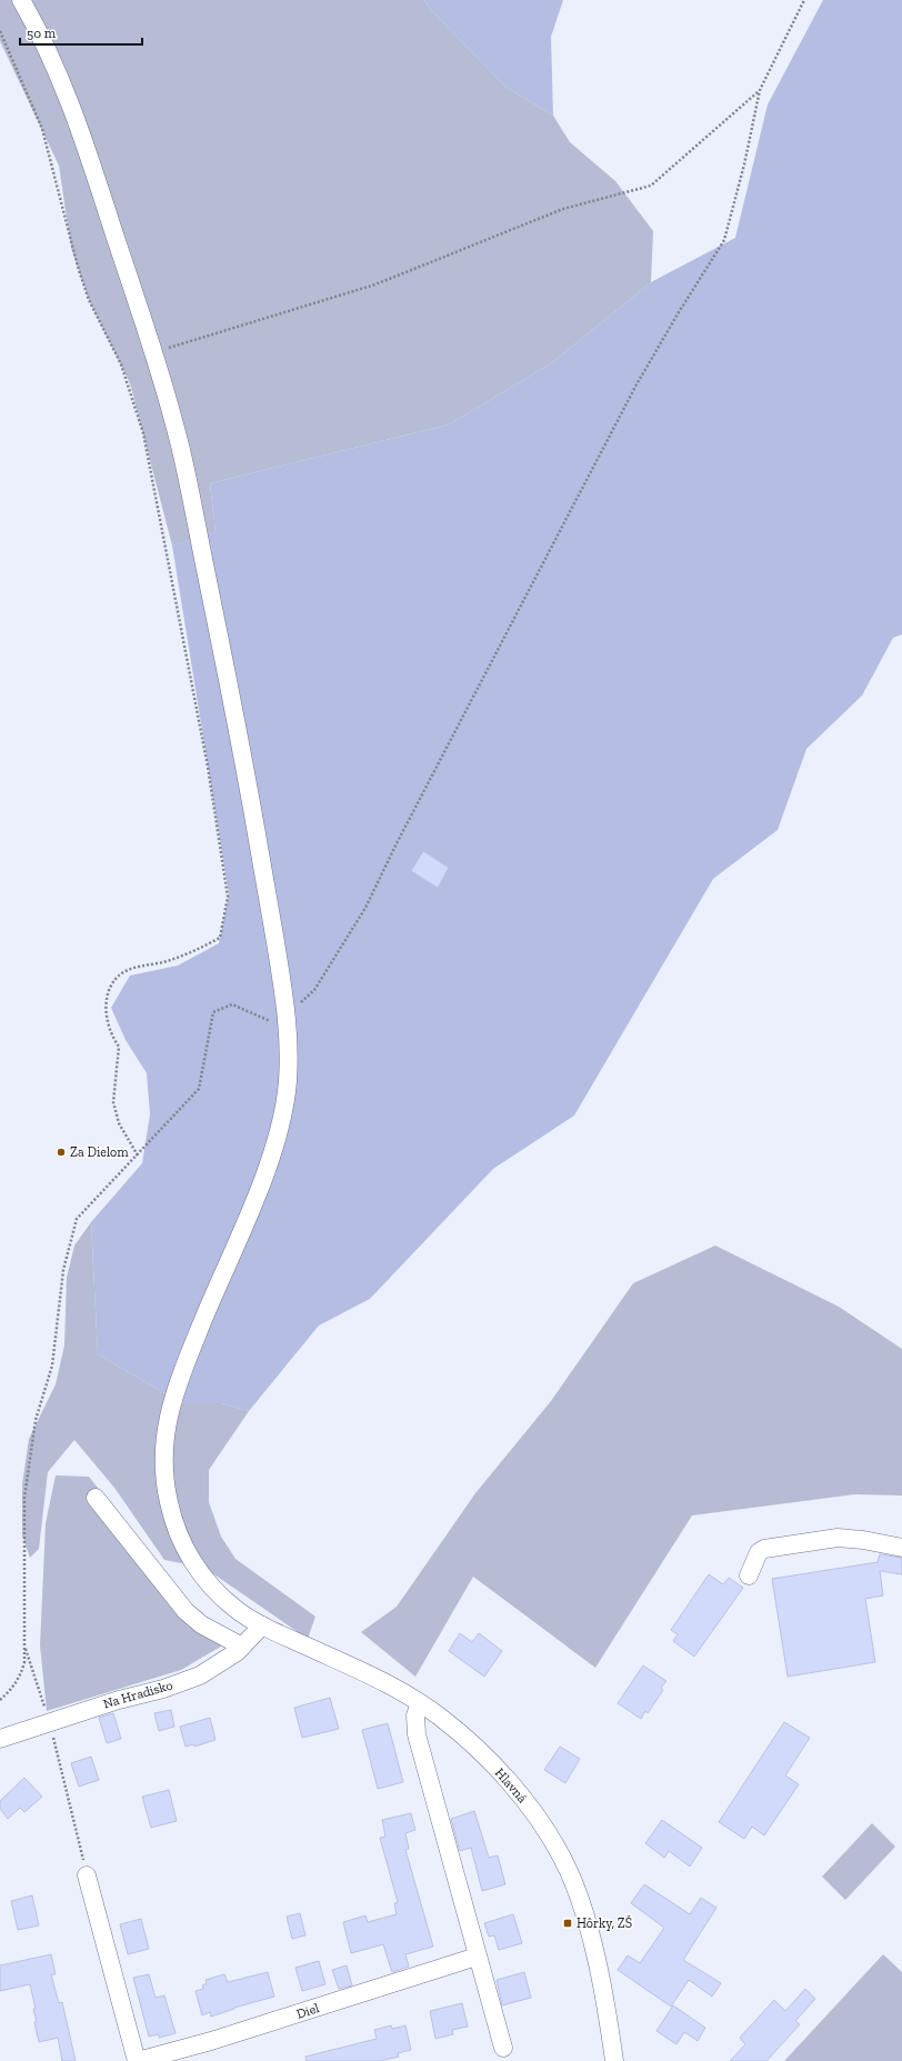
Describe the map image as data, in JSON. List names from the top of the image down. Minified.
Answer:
{"streets":{"street":["Na Hradisko","Hlavná","Diel"]},"crossings":[["Na Hradisko","Hlavná"]],"places":{"other":["Za Dielom"],"transit":["Hôrky, ZŠ"]},"scale_bar":"50 m"}
